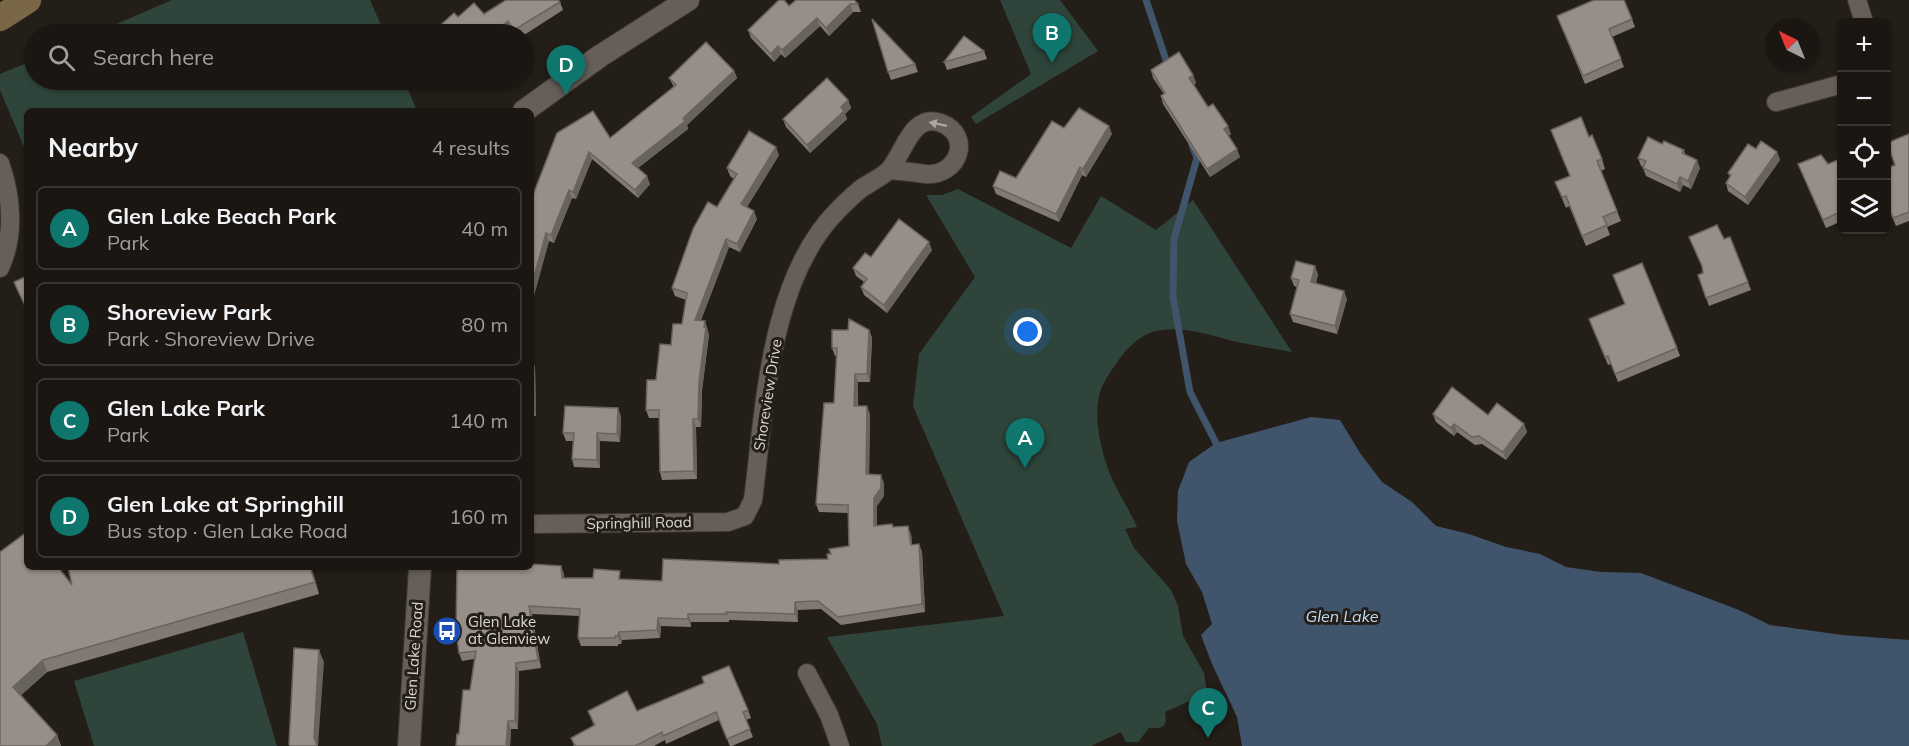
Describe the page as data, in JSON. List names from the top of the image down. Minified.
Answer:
{"streets":{"street":["Shoreview Drive","Springhill Road","Glen Lake Road"]},"crossings":[["Shoreview Drive","Springhill Road"]],"water":["Glen Lake"],"places":{"bus stop":["Glen Lake at Glenview"]},"north":"top left","page":{"pins":["B","D","A","C"],"map_buttons":["+","−"],"search":"Search here","heading":["Nearby","4 results"],"list":[{"mark":"A","name":"Glen Lake Beach Park","note":"Park","value":"40 m"},{"mark":"B","name":"Shoreview Park","note":"Park · Shoreview Drive","value":"80 m"},{"mark":"C","name":"Glen Lake Park","note":"Park","value":"140 m"},{"mark":"D","name":"Glen Lake at Springhill","note":"Bus stop · Glen Lake Road","value":"160 m"}]}}
